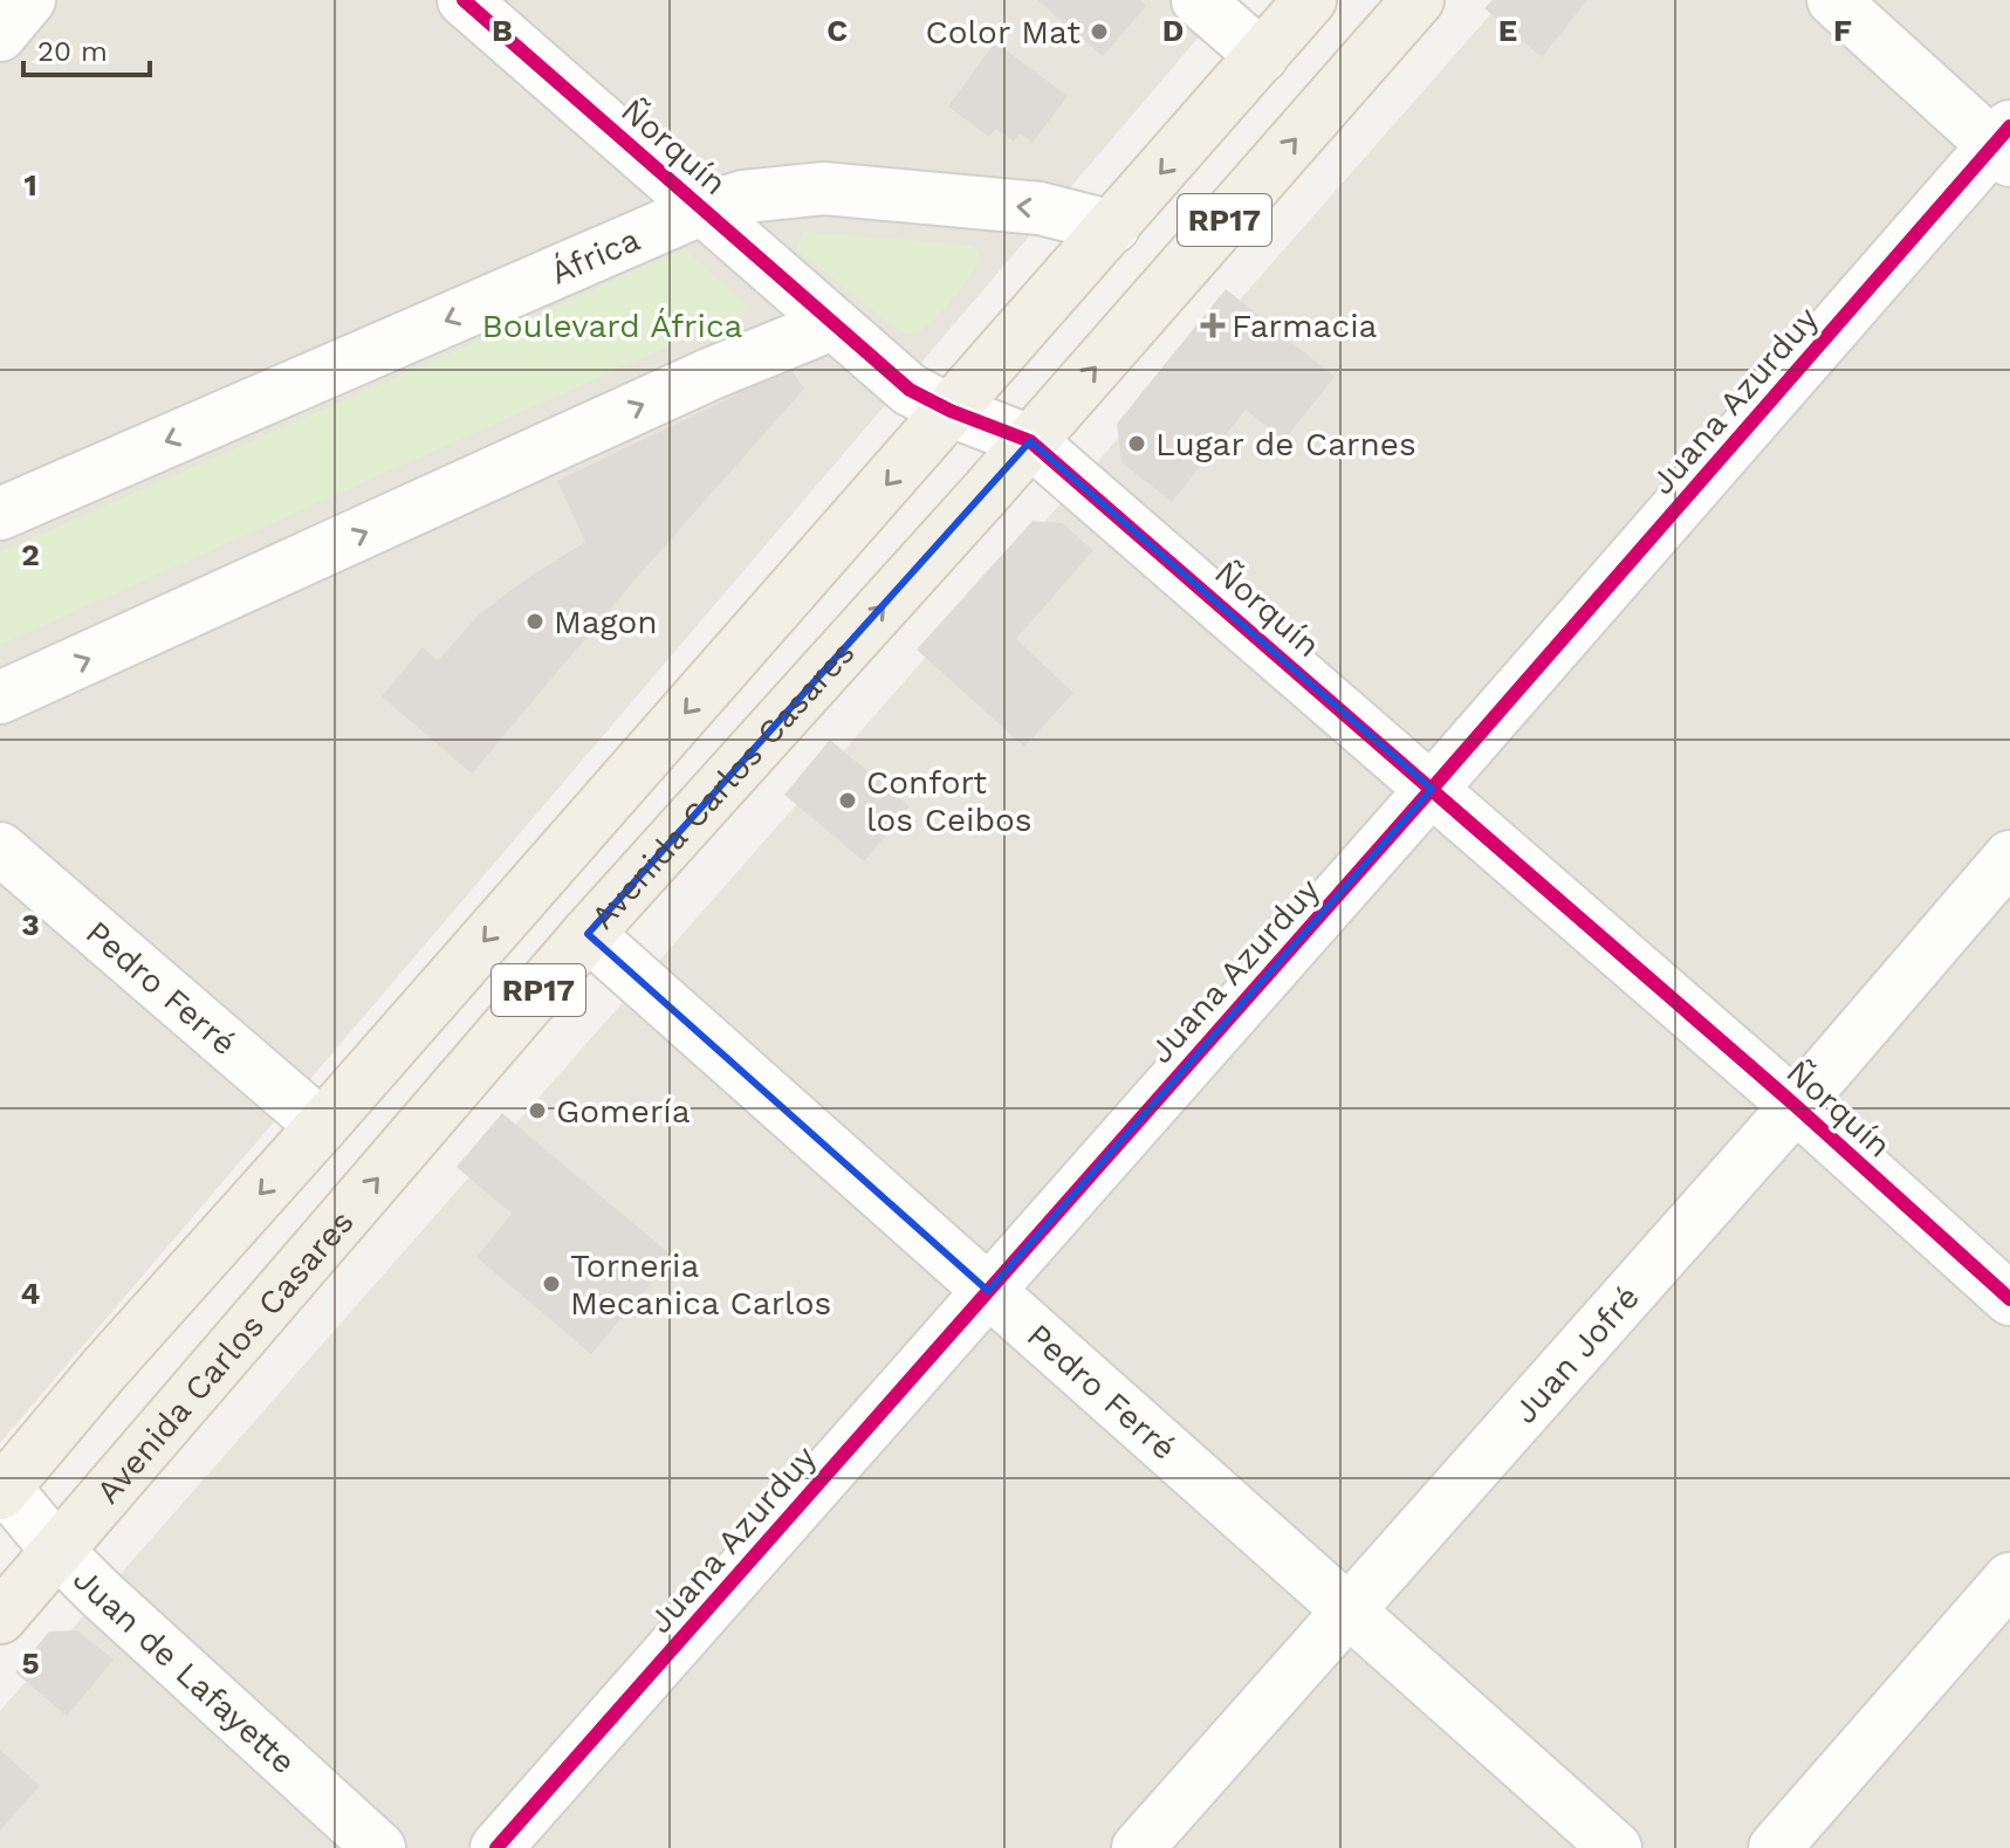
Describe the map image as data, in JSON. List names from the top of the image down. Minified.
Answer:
{"streets":{"main road":["RP17","Avenida Carlos Casares"],"street":["Ñorquín","África","Juana Azurduy","Pedro Ferré","Juan Jofré","Juan de Lafayette"]},"crossings":[["Ñorquín","RP17"],["Ñorquín","África"],["Ñorquín","Juana Azurduy"],["Ñorquín","Avenida Carlos Casares"],["Ñorquín","Juan Jofré"],["RP17","África"],["RP17","Pedro Ferré"],["RP17","Juan de Lafayette"],["Juana Azurduy","Pedro Ferré"],["Avenida Carlos Casares","Pedro Ferré"],["Avenida Carlos Casares","Juan de Lafayette"],["Pedro Ferré","Juan Jofré"]],"parks":["Boulevard África"],"places":{"other":["Color Mat","Lugar de Carnes","Magon","Confort los Ceibos","Gomería","Torneria Mecanica Carlos"],"health":["Farmacia"]},"scale_bar":"20 m","grid":{"columns":["B","C","D","E","F"],"rows":["1","2","3","4","5"]}}
